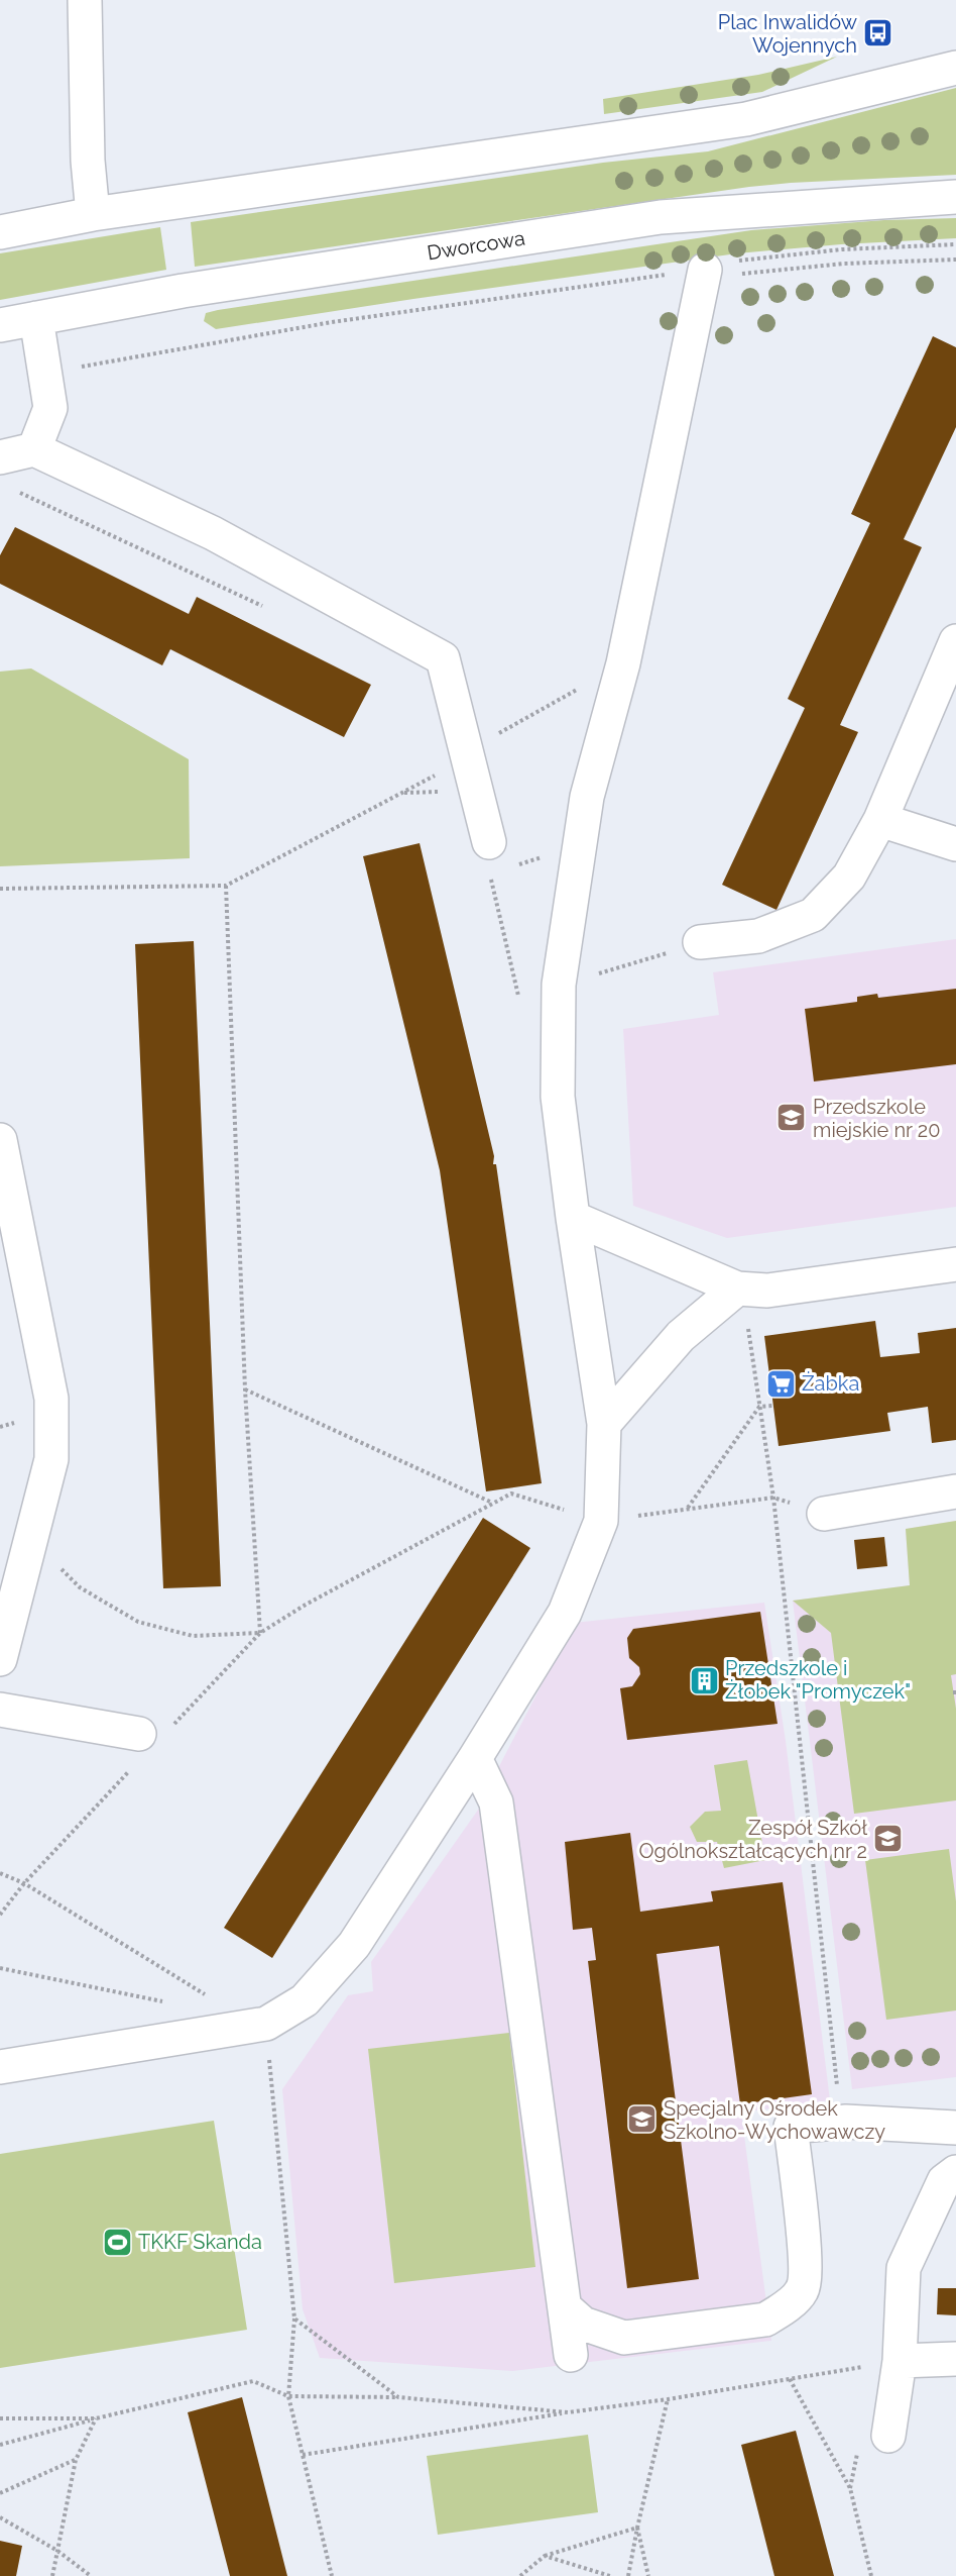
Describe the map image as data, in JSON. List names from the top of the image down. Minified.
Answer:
{"streets":{"street":["Dworcowa"]},"places":{"bus stop":["Plac Inwalidów Wojennych"],"school or university":["Przedszkole miejskie nr 20","Zespół Szkół Ogólnokształcących nr 2","Specjalny Ośrodek Szkolno-Wychowawczy"],"supermarket":["Żabka"],"building":["Przedszkole i Żłobek \"Promyczek\""],"sports":["TKKF Skanda"]}}
